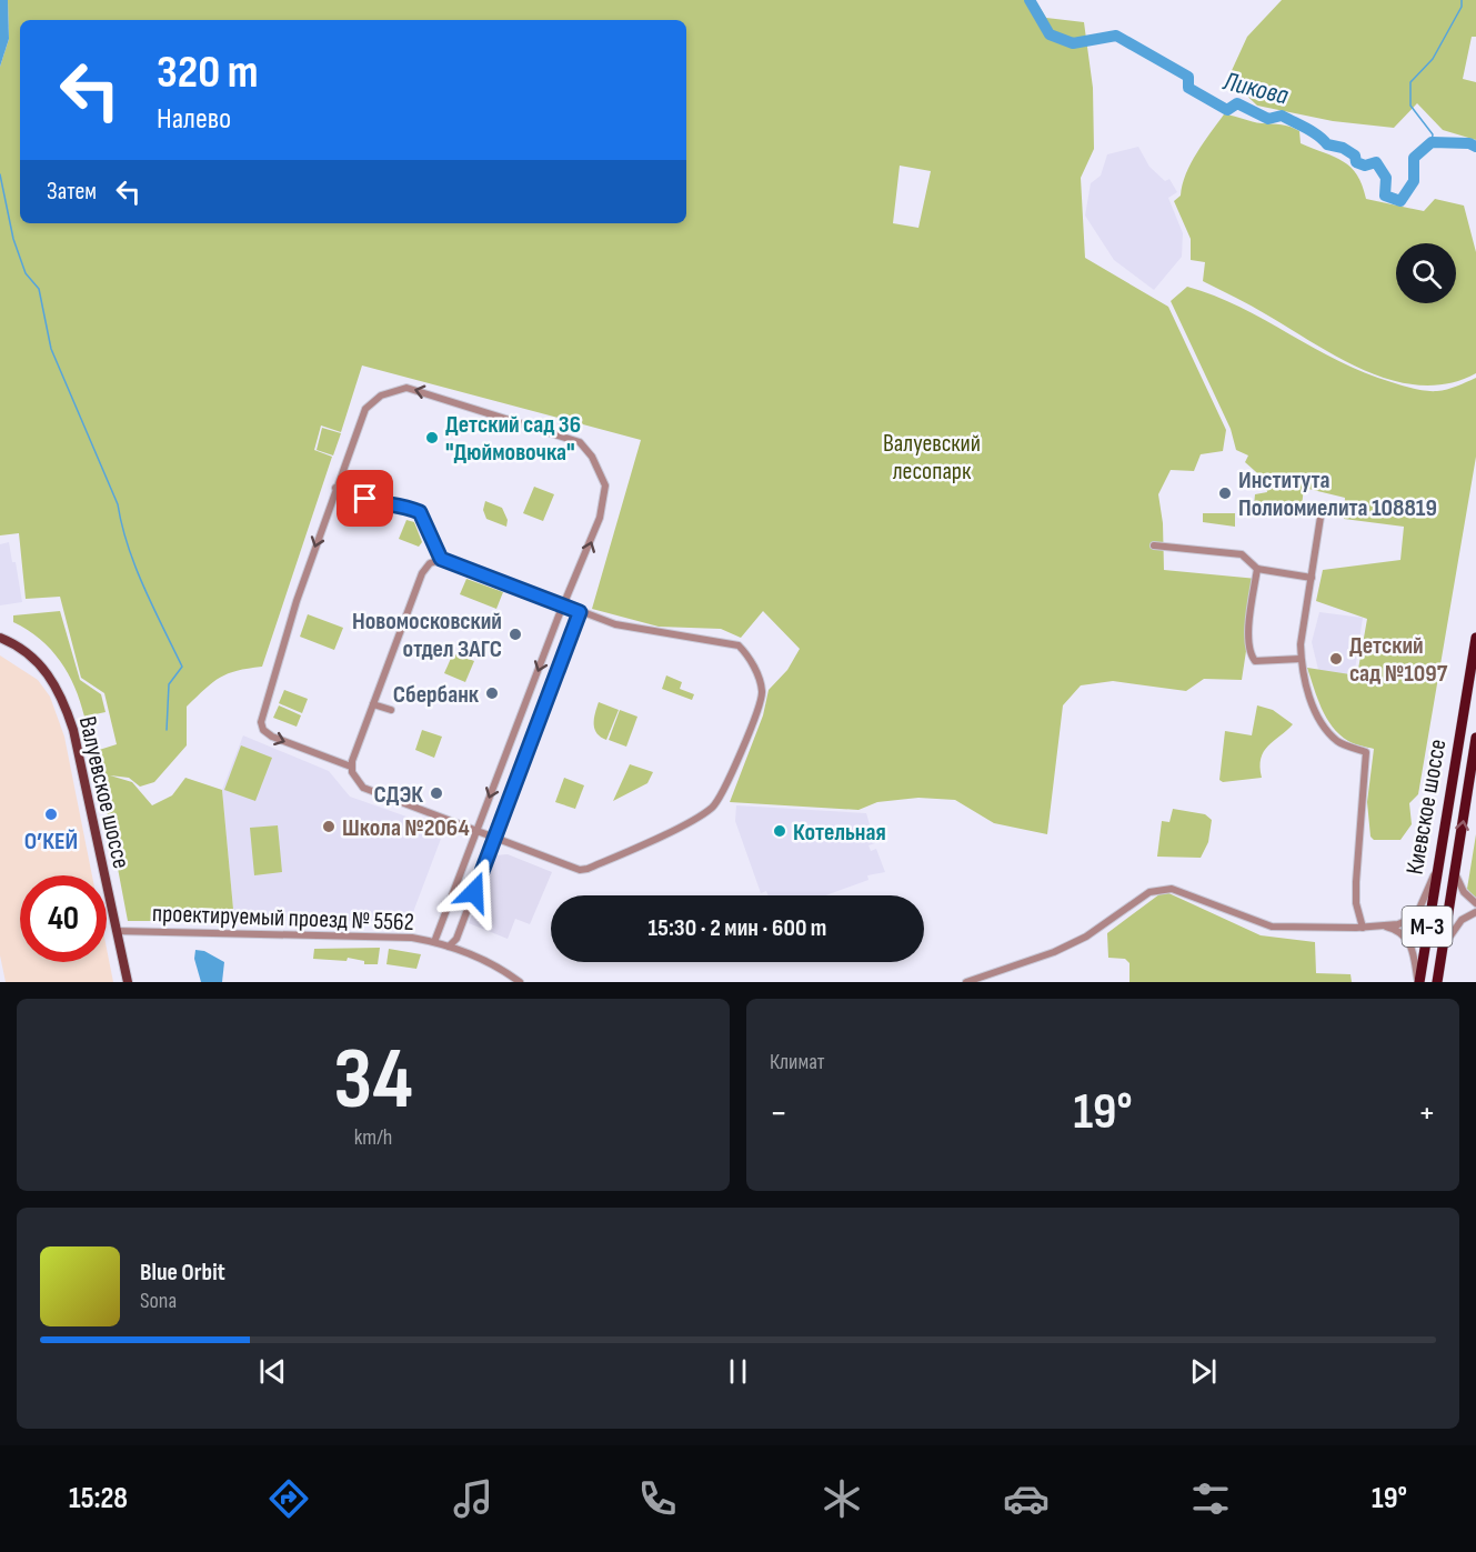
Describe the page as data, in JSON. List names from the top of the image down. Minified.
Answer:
{"streets":{"highway":["Киевское шоссе","М-3"],"main road":["Валуевское шоссе"],"street":["проектируемый проезд № 5562"]},"crossings":[["Валуевское шоссе","проектируемый проезд № 5562"]],"water":["Ликова"],"parks":["Валуевский лесопарк"],"places":["Детский сад 36 \"Дюймовочка\"","Института Полиомиелита 108819","Новомосковский отдел ЗАГС","Детский сад №1097","Сбербанк","СДЭК","О’КЕЙ","Школа №2064","Котельная"],"page":{"turn":["320 m","Налево"],"then":"Затем","limit":"40","trip":"15:30 · 2 мин · 600 m","tile":[["34","km/h"],"Климат"],"heat":["−","19°","+"],"song":["Blue Orbit","Sona"],"tabs":["15:28","19°"]}}
